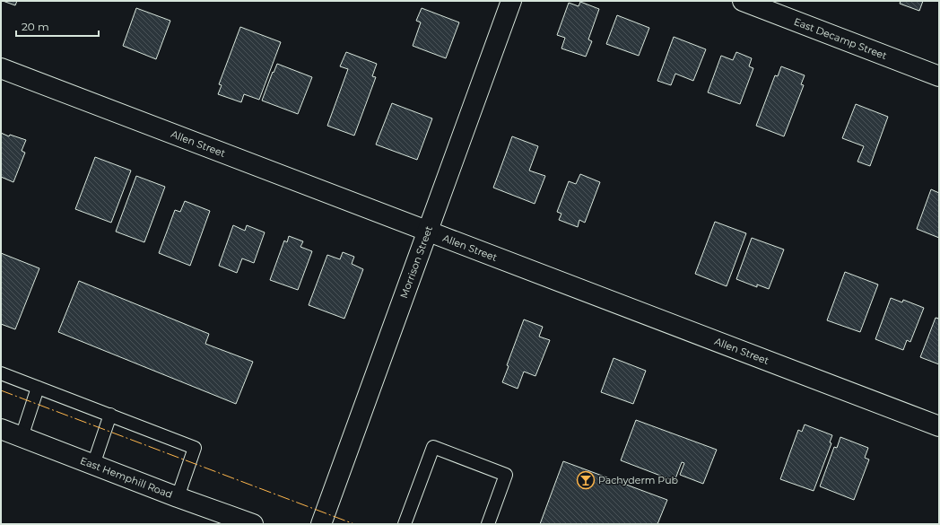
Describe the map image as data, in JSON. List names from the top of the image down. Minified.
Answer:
{"streets":{"street":["East Decamp Street","Allen Street","Morrison Street","East Hemphill Road"]},"crossings":[["Allen Street","Morrison Street"]],"places":{"bar":["Pachyderm Pub"]},"scale_bar":"20 m"}
